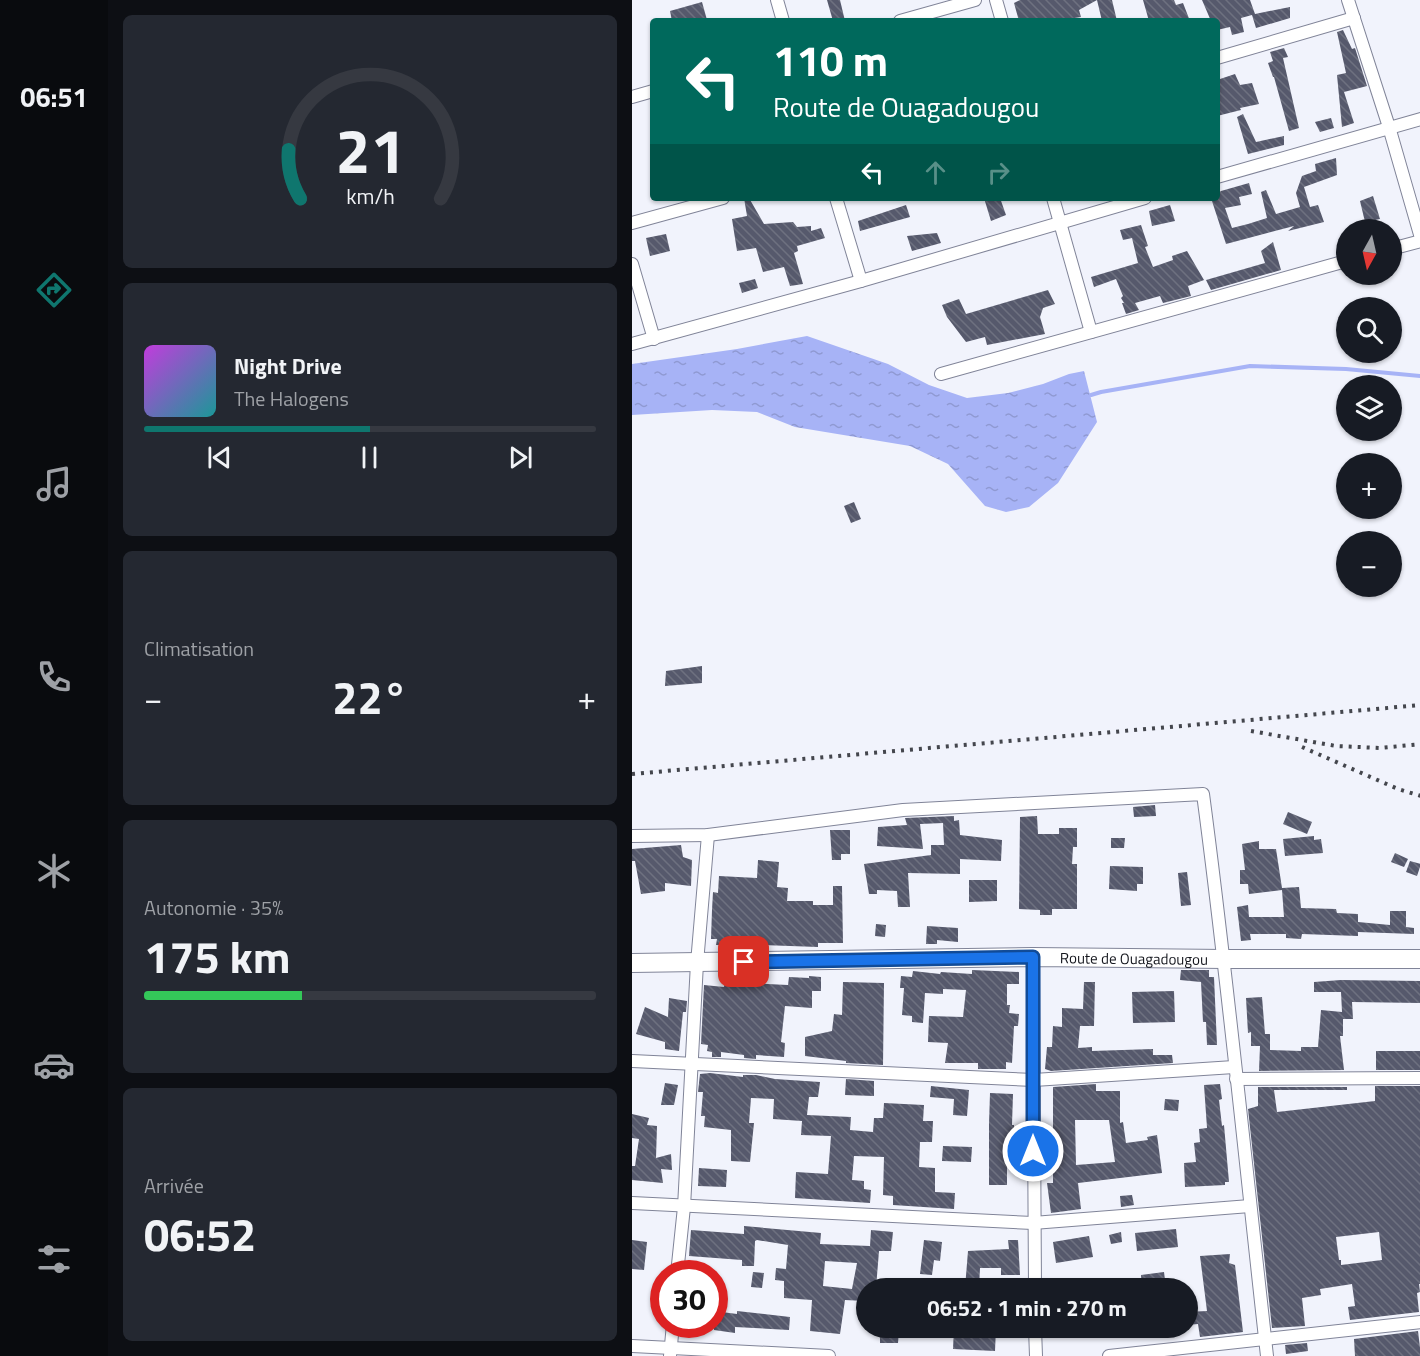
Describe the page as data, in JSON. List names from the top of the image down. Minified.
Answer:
{"streets":{"street":["Route de Ouagadougou"]},"north":"bottom","page":{"tabs":"06:51","turn":["110 m","Route de Ouagadougou"],"map_buttons":["+","−"],"song":["Night Drive","The Halogens"],"tile":["Climatisation",["Autonomie · 35%","175 km"],["Arrivée","06:52"]],"heat":["−","22°","+"],"limit":"30","trip":"06:52 · 1 min · 270 m","gauge":["21","km/h"]}}
